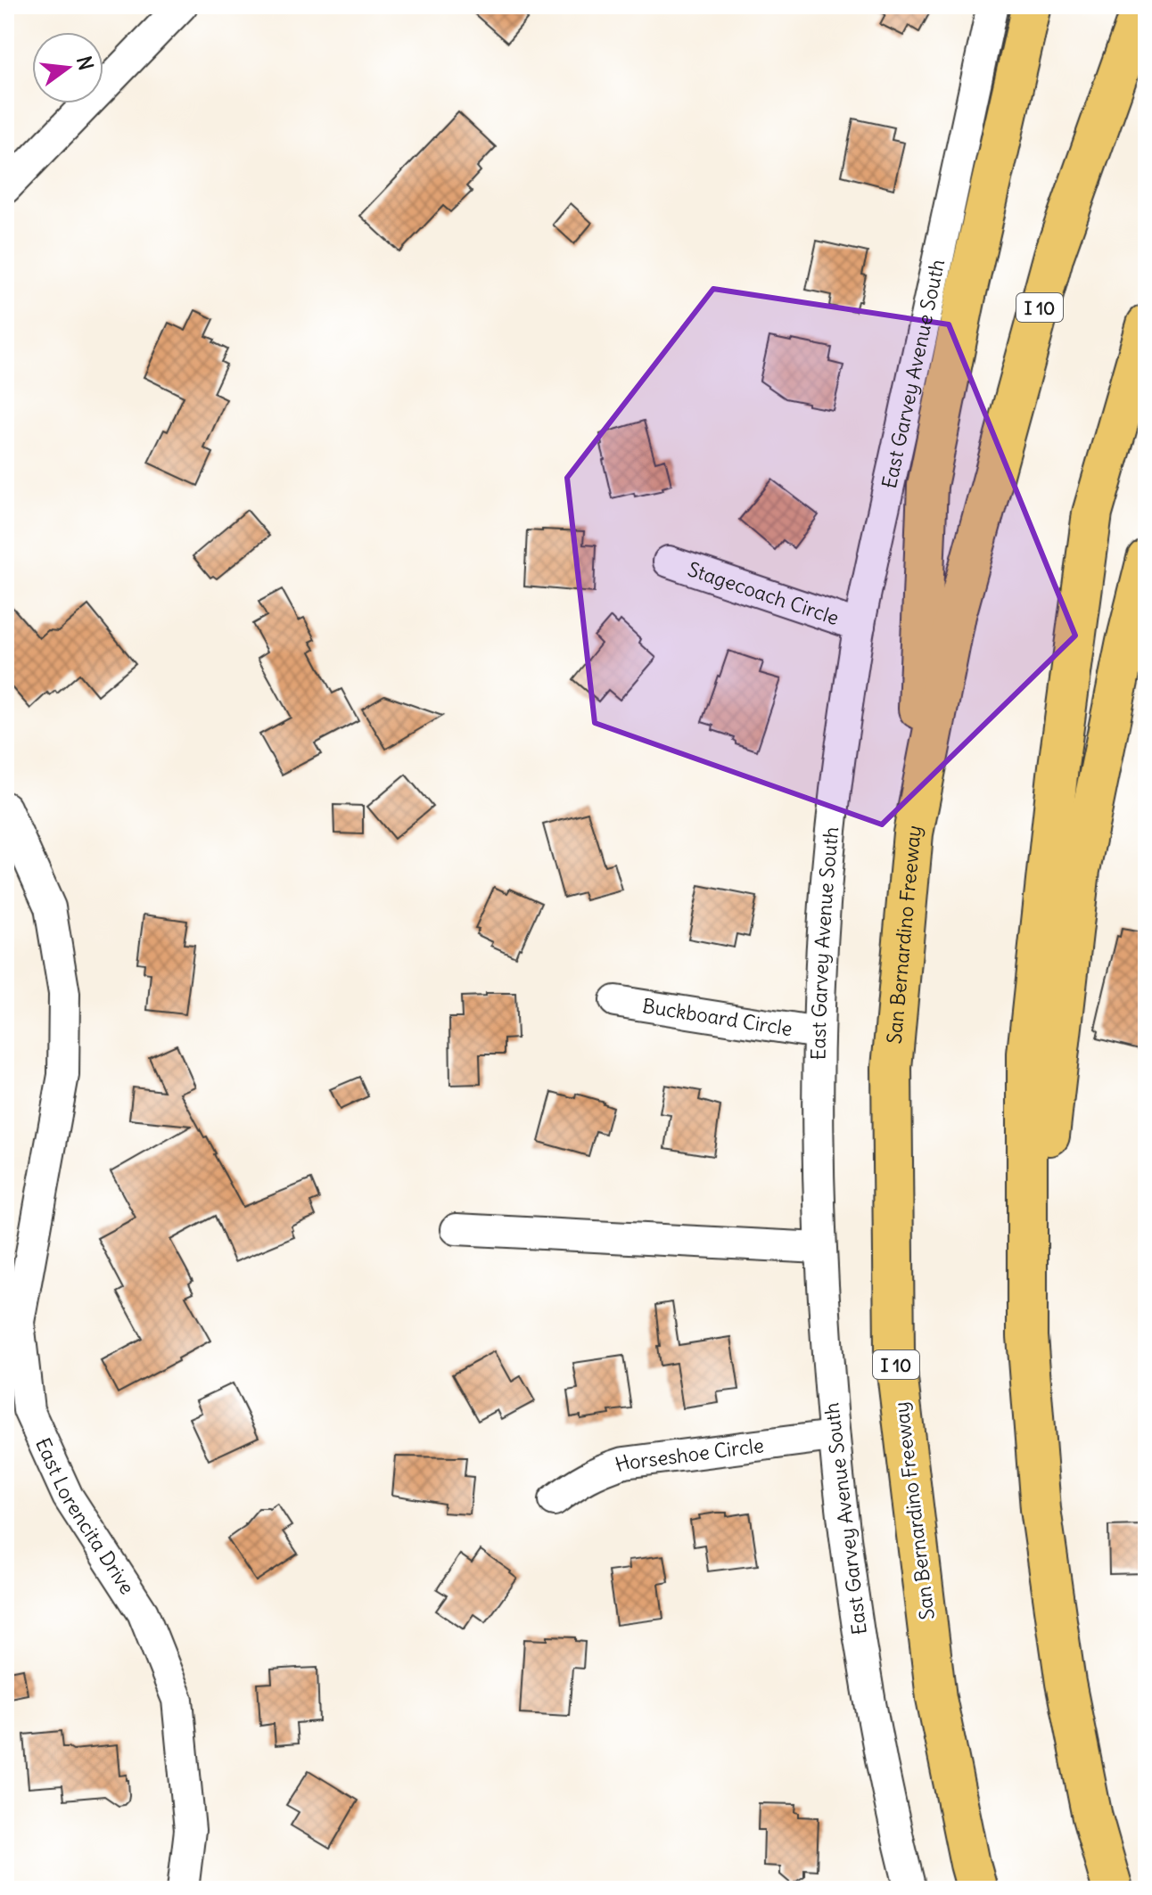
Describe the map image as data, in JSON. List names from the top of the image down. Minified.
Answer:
{"streets":{"highway":["I 10","San Bernardino Freeway"],"street":["East Garvey Avenue South","Stagecoach Circle","Buckboard Circle","Horseshoe Circle","East Lorencita Drive"]},"crossings":[["East Garvey Avenue South","Stagecoach Circle"],["East Garvey Avenue South","Buckboard Circle"],["East Garvey Avenue South","Horseshoe Circle"]],"north":"right"}
